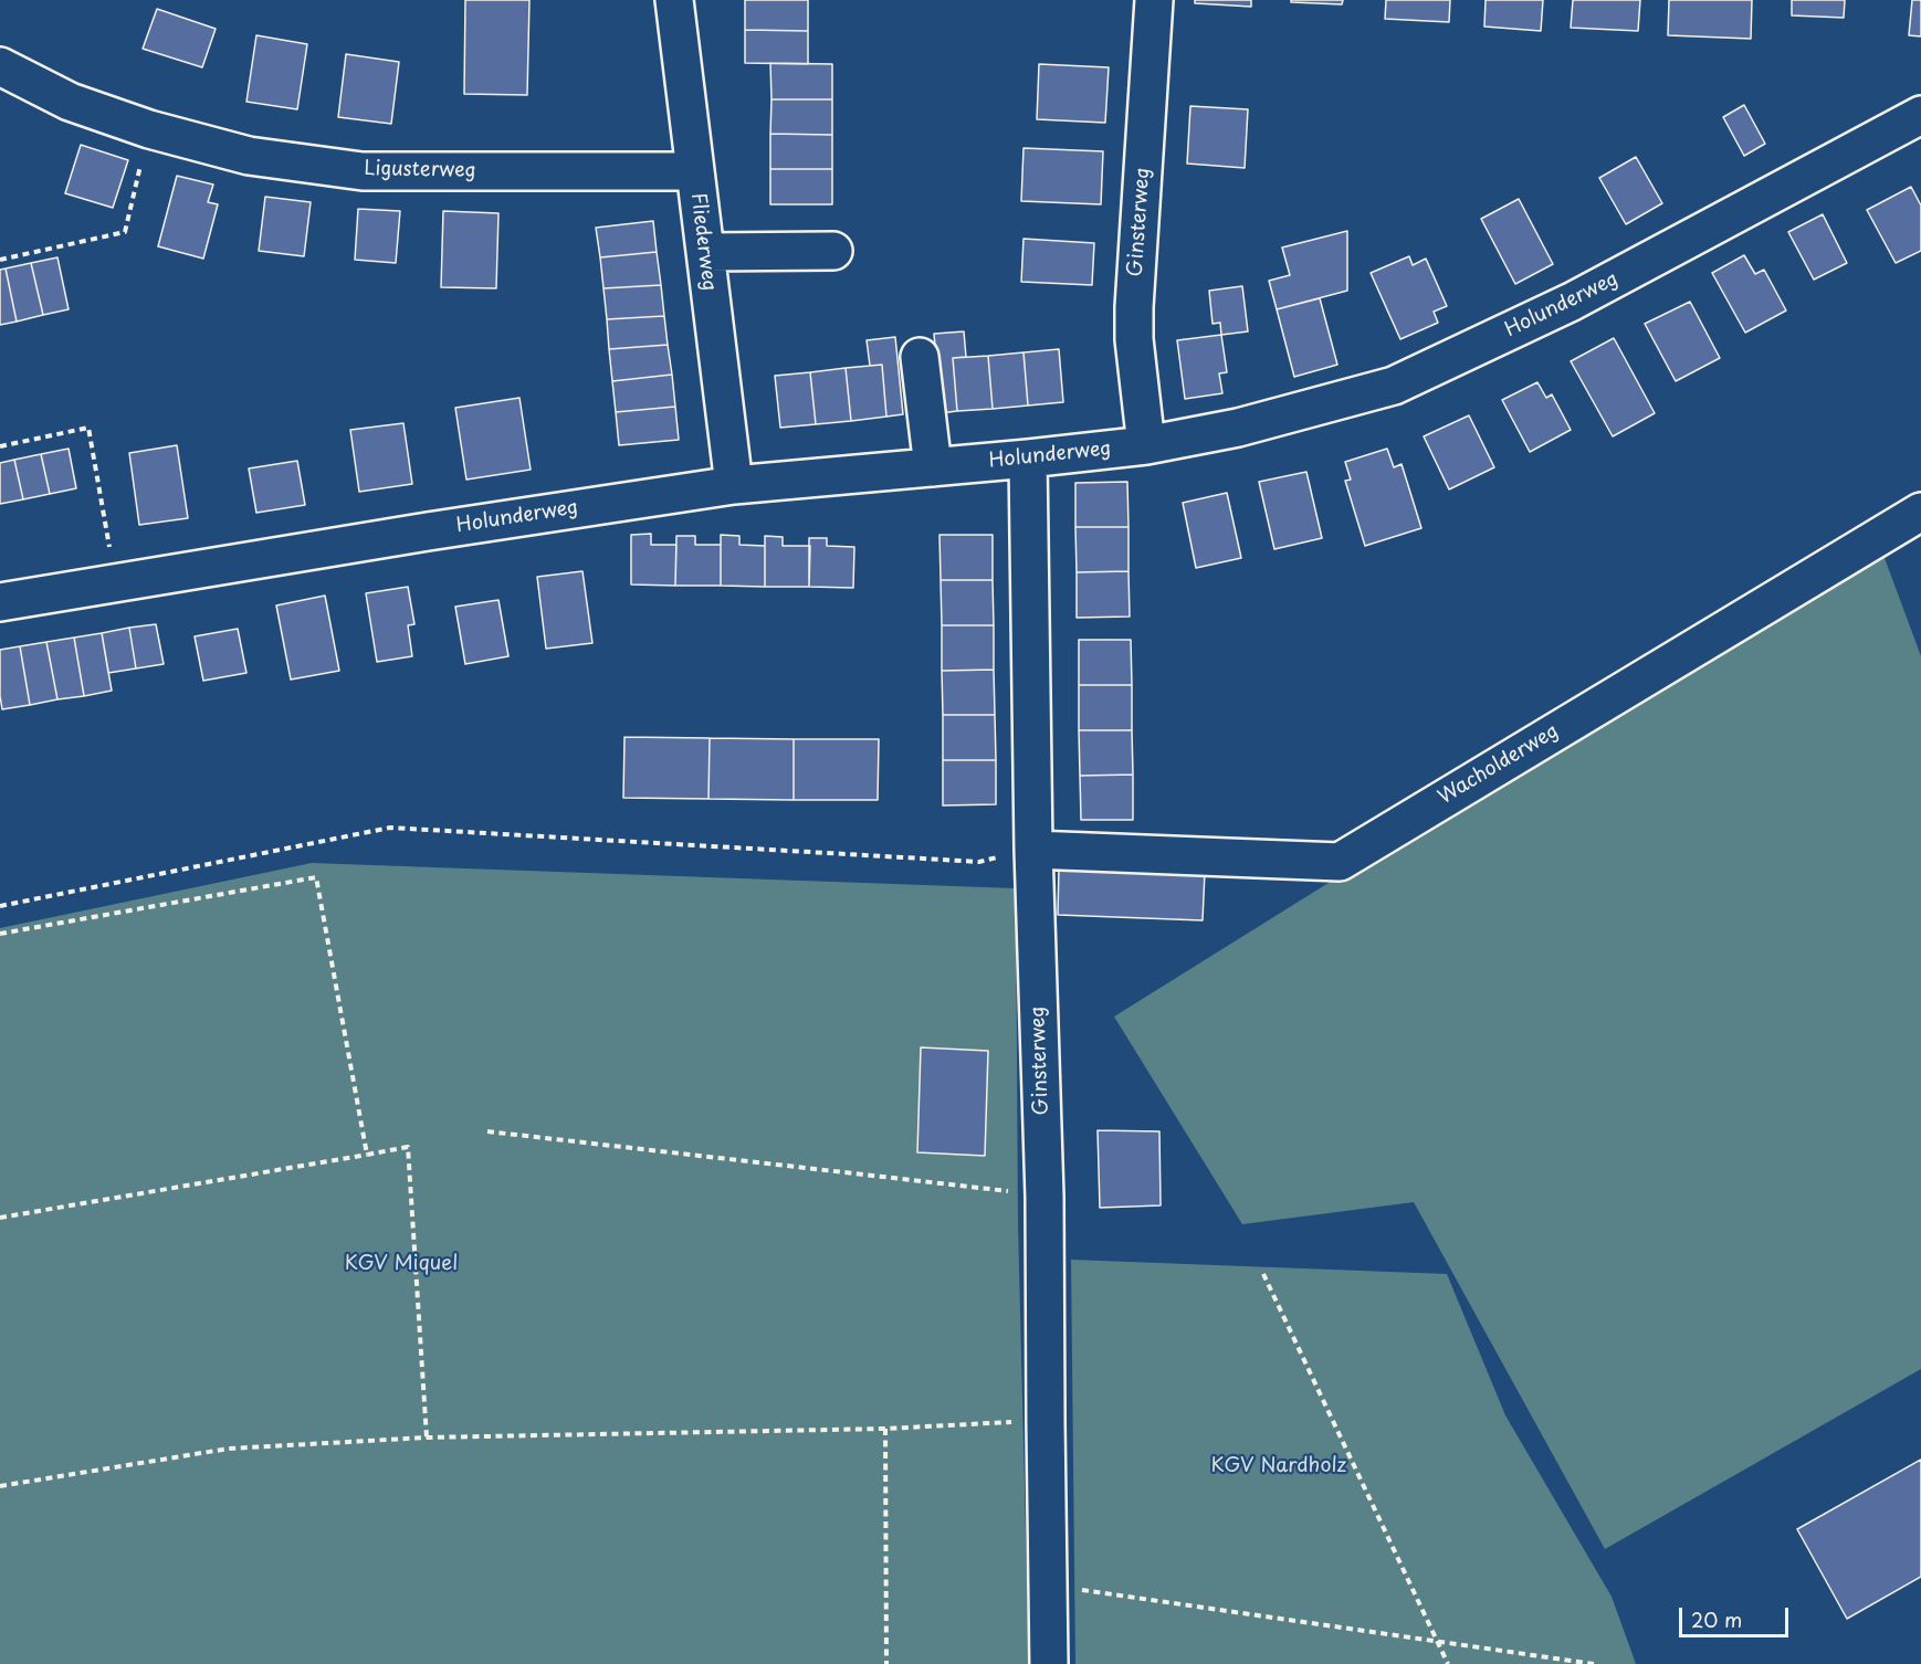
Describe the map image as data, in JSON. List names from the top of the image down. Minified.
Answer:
{"streets":{"street":["Ligusterweg","Ginsterweg","Fliederweg","Holunderweg","Wacholderweg"]},"crossings":[["Ligusterweg","Fliederweg"],["Ginsterweg","Holunderweg"],["Ginsterweg","Wacholderweg"],["Fliederweg","Holunderweg"]],"parks":["KGV Miquel","KGV Nardholz"],"scale_bar":"20 m"}
